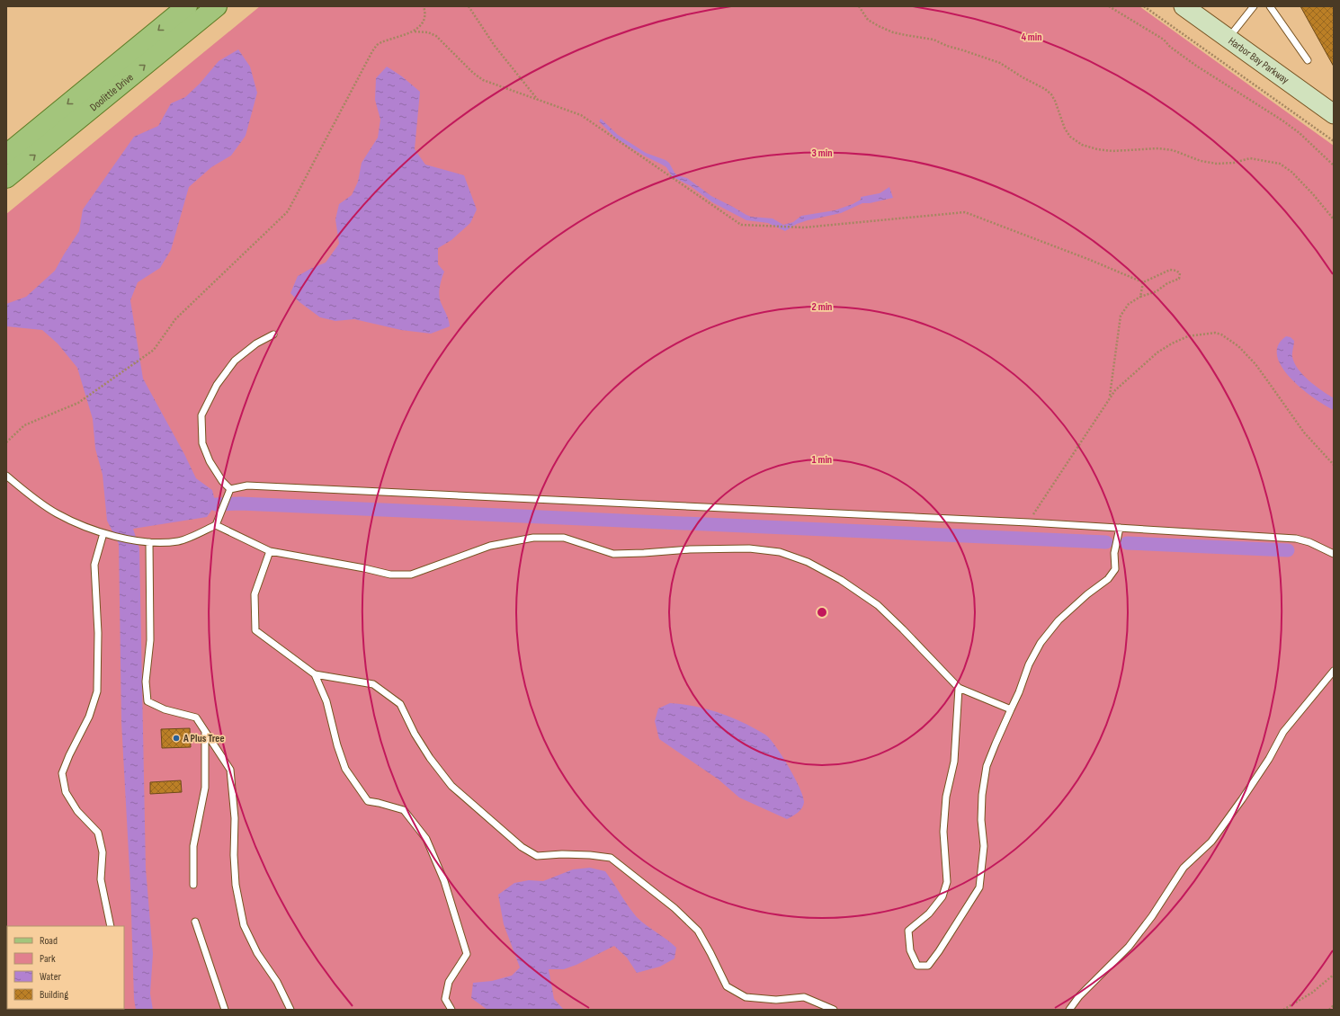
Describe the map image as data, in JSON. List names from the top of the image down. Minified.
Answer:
{"streets":{"main road":["Harbor Bay Parkway","Doolittle Drive"]},"places":["A Plus Tree"],"legend":["Road","Park","Water","Building"],"rings":["4 min","3 min","2 min","1 min"]}
